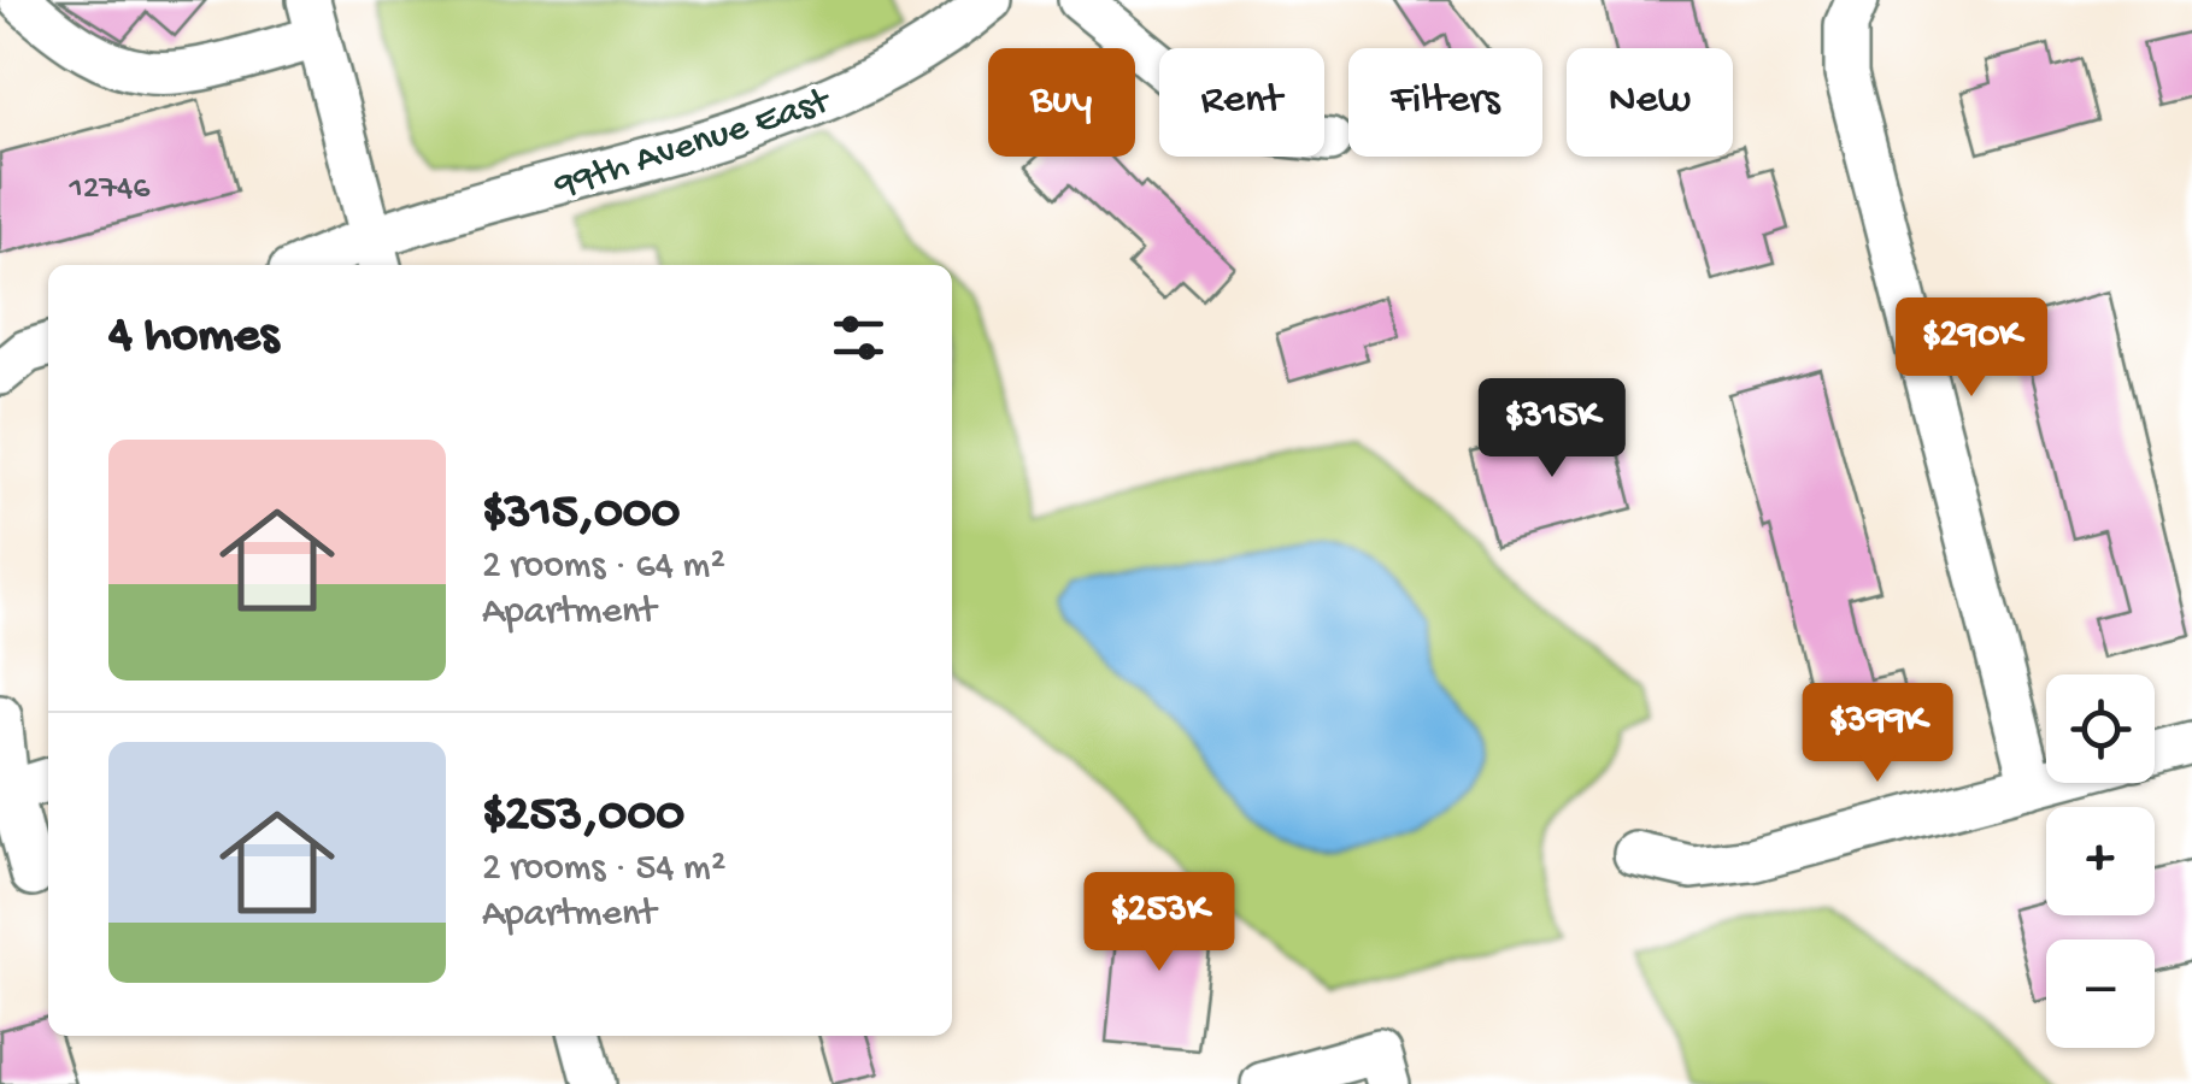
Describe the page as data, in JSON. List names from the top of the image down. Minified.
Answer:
{"streets":{"street":["99th Avenue East"]},"house_numbers":["12746"],"page":{"chip":["Buy","Rent","Filters","New"],"heading":"4 homes","price":["$290K","$315K","$399K","$253K"],"list":[{"name":"$315,000","note":"2 rooms · 64 m² · Apartment"},{"name":"$253,000","note":"2 rooms · 54 m² · Apartment"}],"map_buttons":["+","−"]}}
